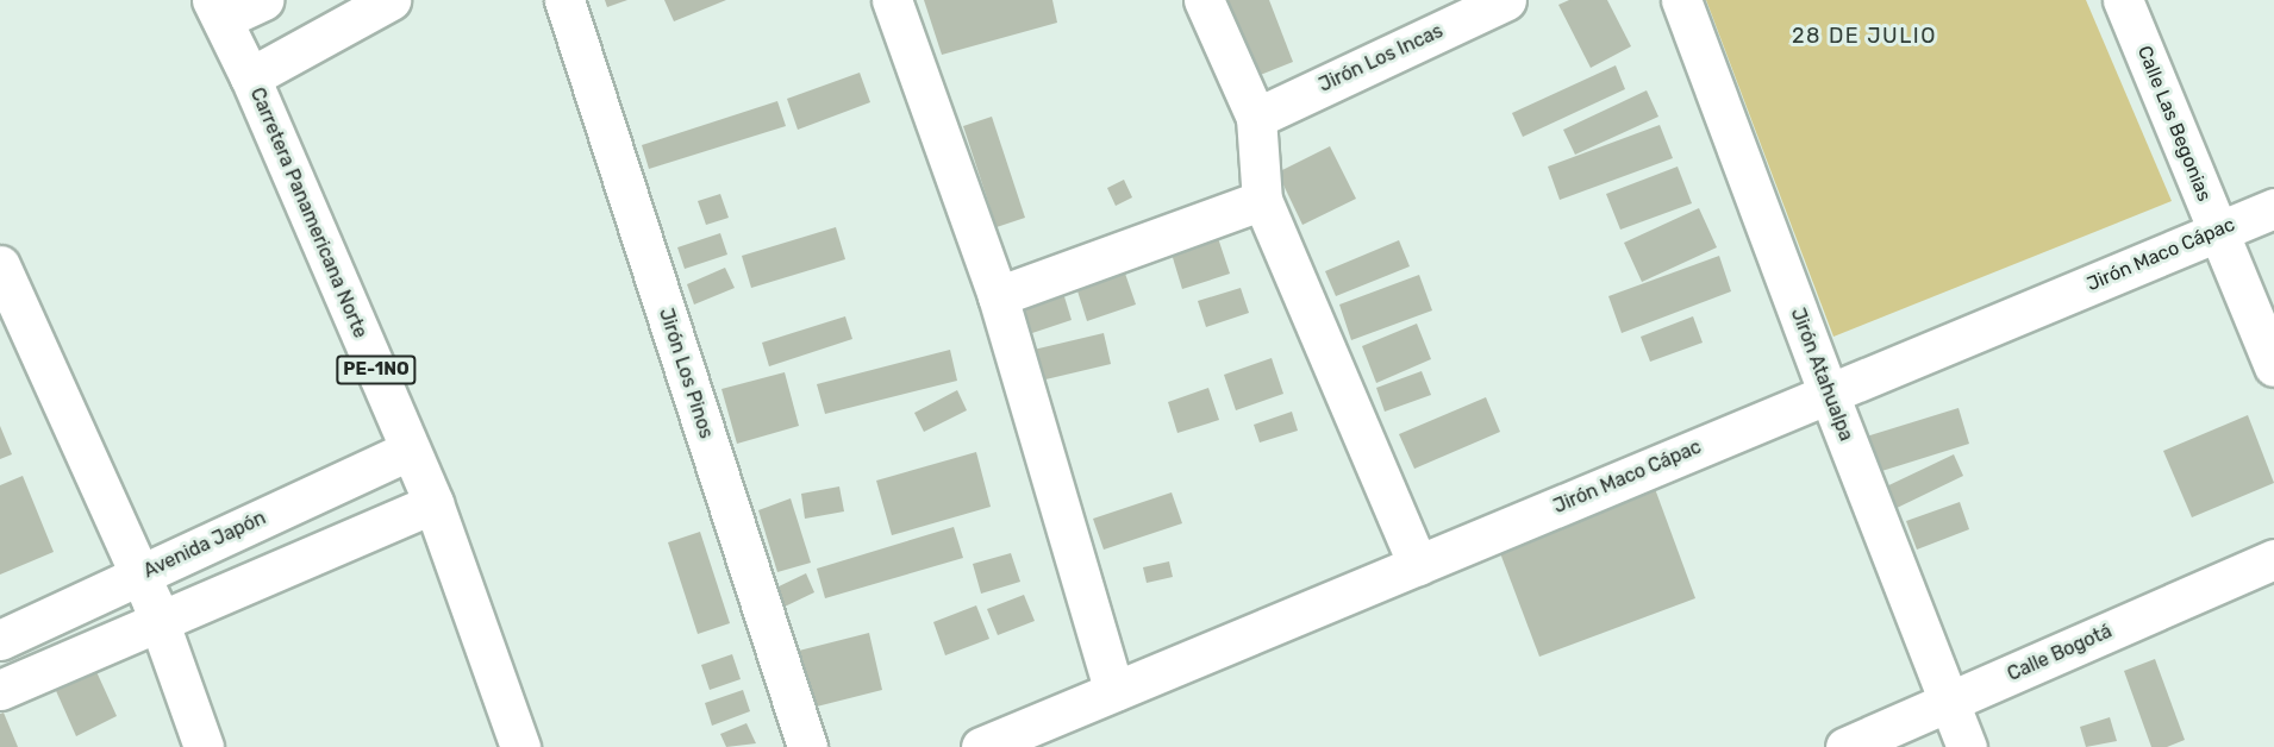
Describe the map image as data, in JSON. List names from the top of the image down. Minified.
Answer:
{"streets":{"street":["Jirón Los Incas","Calle Las Begonias","Carretera Panamericana Norte","Jirón Maco Cápac","PE-1NO","Jirón Los Pinos","Jirón Atahualpa","Avenida Japón","Calle Bogotá"]},"crossings":[["Calle Las Begonias","Jirón Maco Cápac"],["Carretera Panamericana Norte","Avenida Japón"],["Jirón Maco Cápac","Jirón Atahualpa"],["Jirón Atahualpa","Calle Bogotá"]],"districts":["28 DE JULIO"]}
